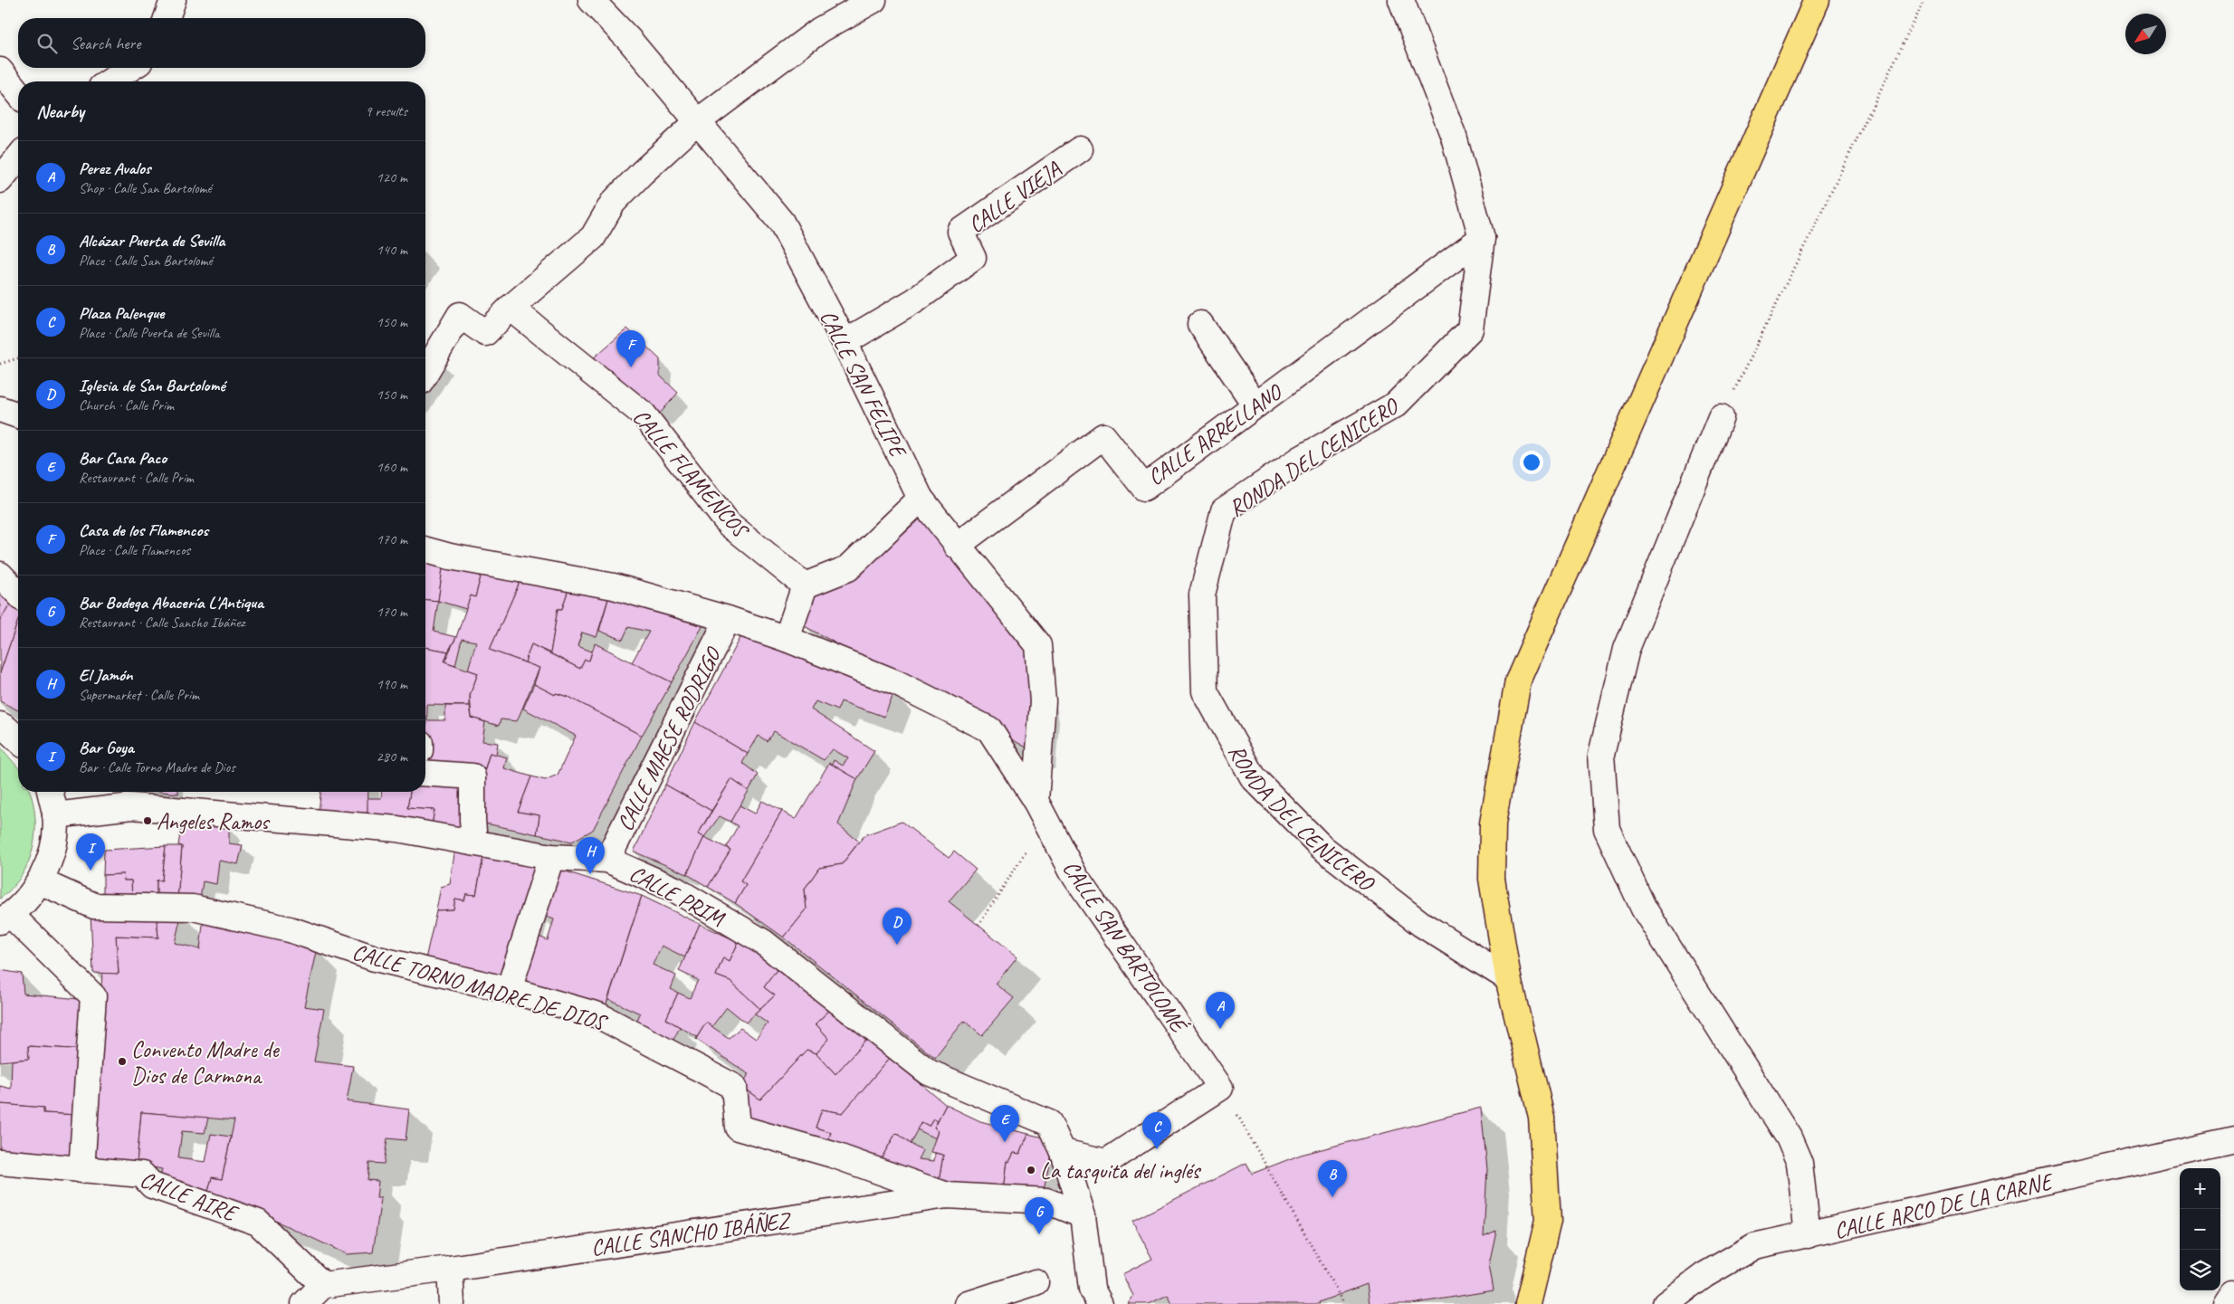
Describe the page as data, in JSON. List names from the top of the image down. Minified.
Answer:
{"streets":{"street":["CALLE VIEJA","CALLE SAN FELIPE","CALLE ARRELLANO","RONDA DEL CENICERO","CALLE FLAMENCOS","CALLE MAESE RODRIGO","CALLE PRIM","CALLE SAN BARTOLOMÉ","CALLE TORNO MADRE DE DIOS","CALLE AIRE","CALLE ARCO DE LA CARNE","CALLE SANCHO IBÁÑEZ"]},"crossings":[["CALLE VIEJA","CALLE SAN FELIPE"],["CALLE SAN FELIPE","CALLE ARRELLANO"],["CALLE SAN FELIPE","CALLE SAN BARTOLOMÉ"],["CALLE ARRELLANO","RONDA DEL CENICERO"],["CALLE MAESE RODRIGO","CALLE PRIM"],["CALLE MAESE RODRIGO","CALLE SAN BARTOLOMÉ"],["CALLE PRIM","CALLE SANCHO IBÁÑEZ"],["CALLE TORNO MADRE DE DIOS","CALLE SANCHO IBÁÑEZ"],["CALLE AIRE","CALLE SANCHO IBÁÑEZ"]],"places":["Angeles Ramos","Convento Madre de Dios de Carmona","La tasquita del inglés"],"north":"bottom left","page":{"search":"Search here","heading":["Nearby","9 results"],"list":[{"mark":"A","name":"Perez Avalos","note":"Shop · Calle San Bartolomé","value":"120 m"},{"mark":"B","name":"Alcázar Puerta de Sevilla","note":"Place · Calle San Bartolomé","value":"140 m"},{"mark":"C","name":"Plaza Palenque","note":"Place · Calle Puerta de Sevilla","value":"150 m"},{"mark":"D","name":"Iglesia de San Bartolomé","note":"Church · Calle Prim","value":"150 m"},{"mark":"E","name":"Bar Casa Paco","note":"Restaurant · Calle Prim","value":"160 m"},{"mark":"F","name":"Casa de los Flamencos","note":"Place · Calle Flamencos","value":"170 m"},{"mark":"G","name":"Bar Bodega Abacería L'Antiqua","note":"Restaurant · Calle Sancho Ibáñez","value":"170 m"},{"mark":"H","name":"El Jamón","note":"Supermarket · Calle Prim","value":"190 m"},{"mark":"I","name":"Bar Goya","note":"Bar · Calle Torno Madre de Dios","value":"280 m"}],"pins":["F","I","H","D","A","E","C","B","G"],"map_buttons":["+","−"]}}
